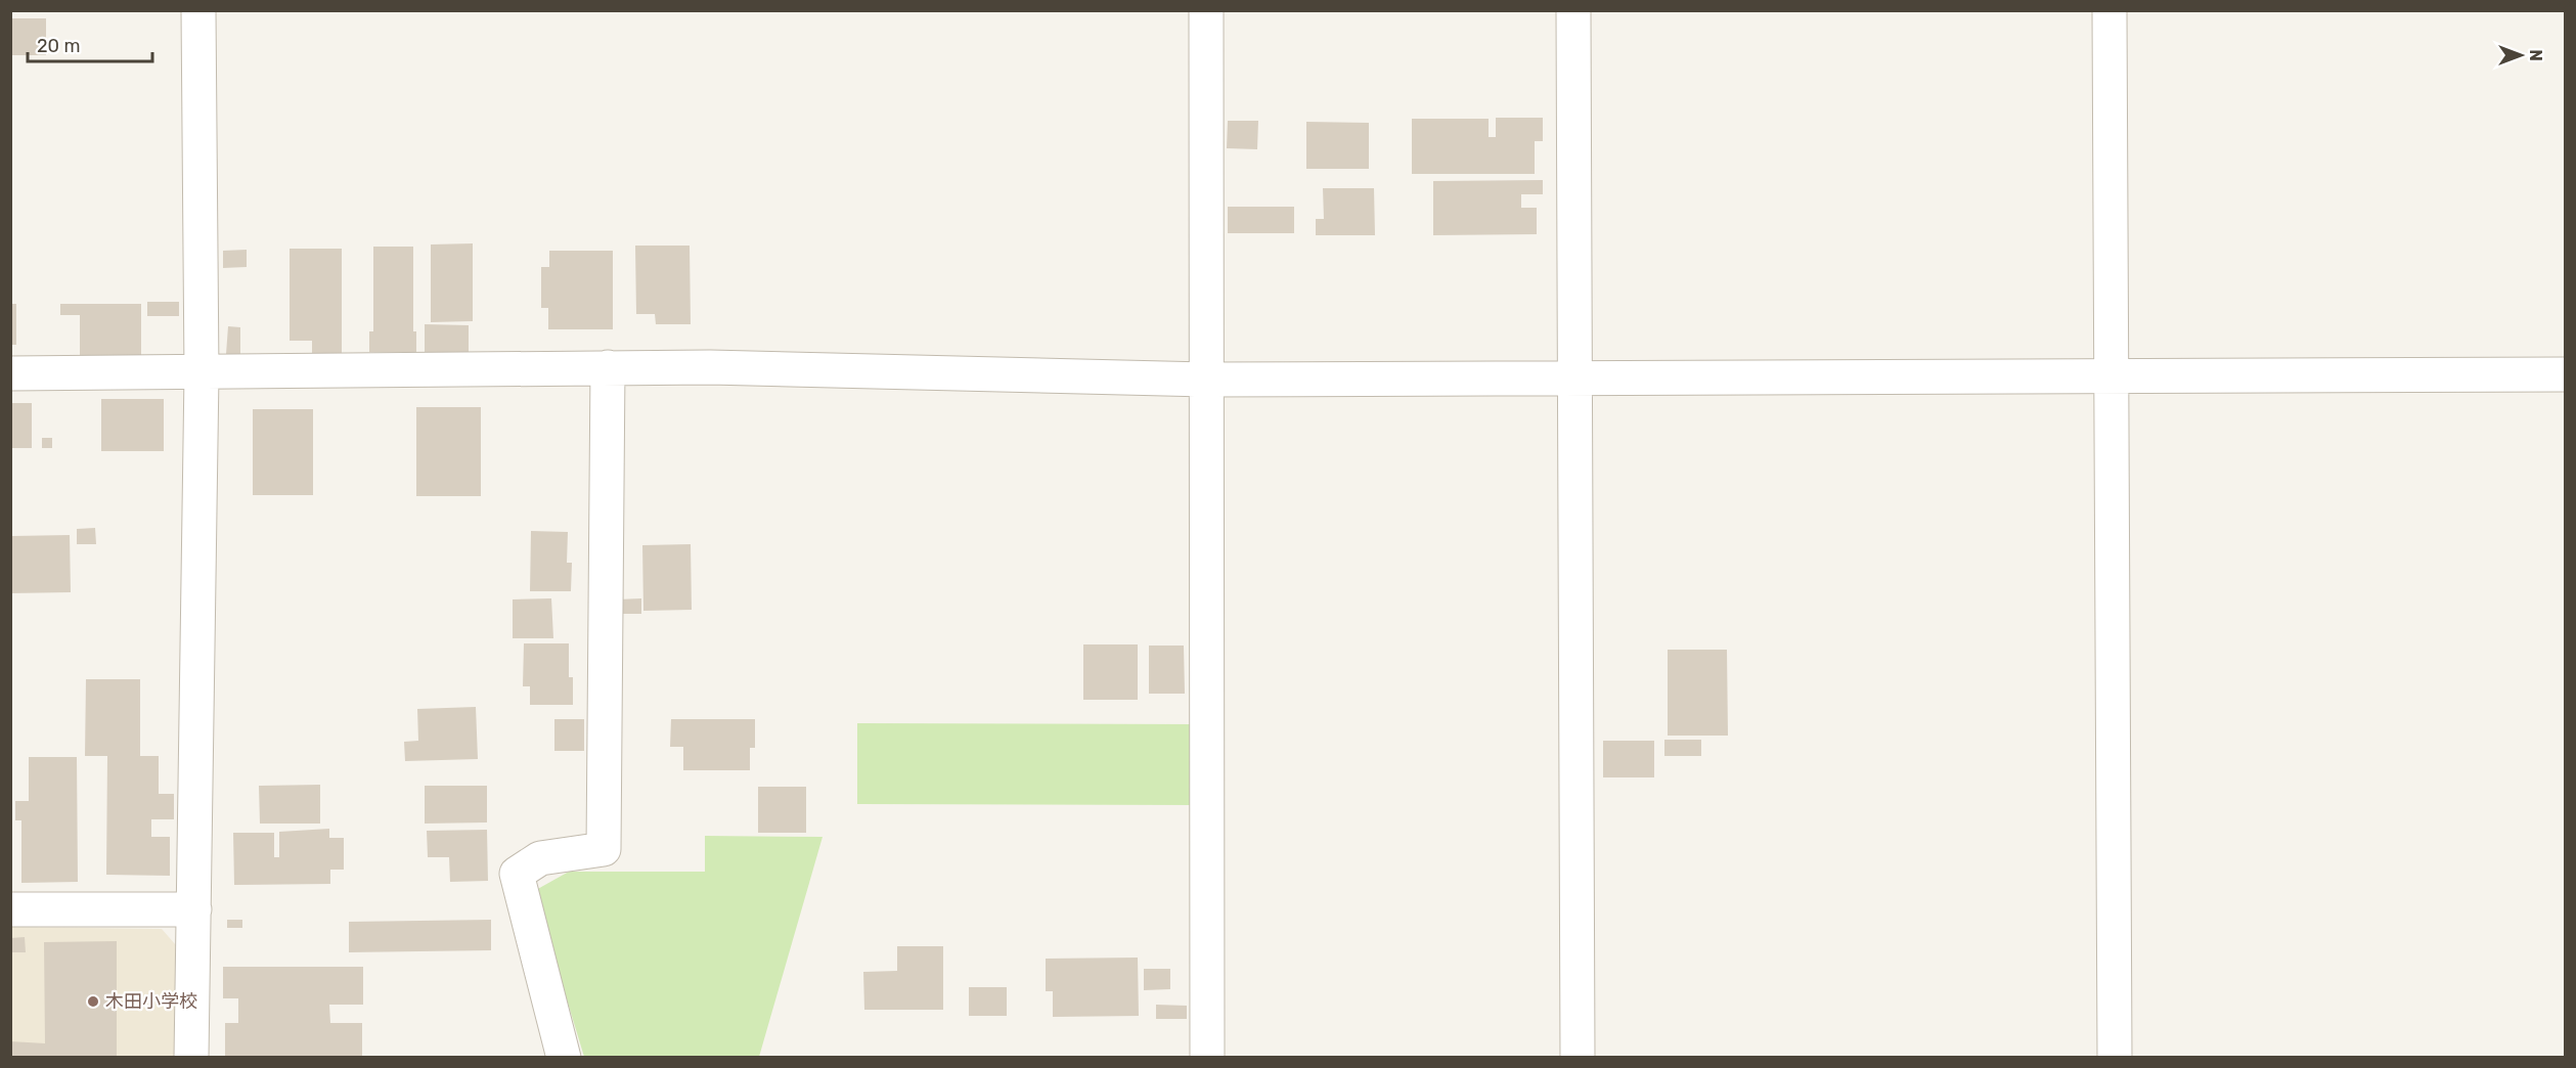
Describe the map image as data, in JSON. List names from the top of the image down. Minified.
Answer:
{"places":["木田小学校"],"scale_bar":"20 m","north":"right"}
